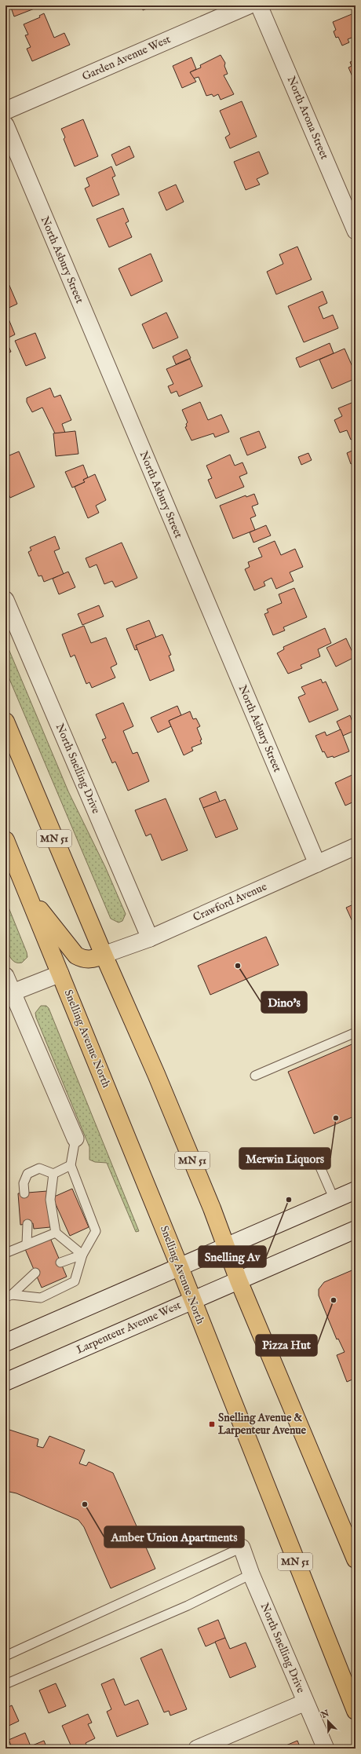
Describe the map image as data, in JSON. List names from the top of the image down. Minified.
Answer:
{"streets":{"main road":["Garden Avenue West","MN 51","Snelling Avenue North","Larpenteur Avenue West"],"street":["North Arona Street","North Asbury Street","North Snelling Drive","Crawford Avenue"]},"crossings":[["North Asbury Street","Crawford Avenue"],["North Snelling Drive","Crawford Avenue"],["MN 51","Crawford Avenue"],["MN 51","Larpenteur Avenue West"],["Snelling Avenue North","Larpenteur Avenue West"]],"places":{"other":["Dino's","Merwin Liquors","Snelling Av","Pizza Hut","Amber Union Apartments"],"transit":["Snelling Avenue & Larpenteur Avenue"]},"north":"top left"}
